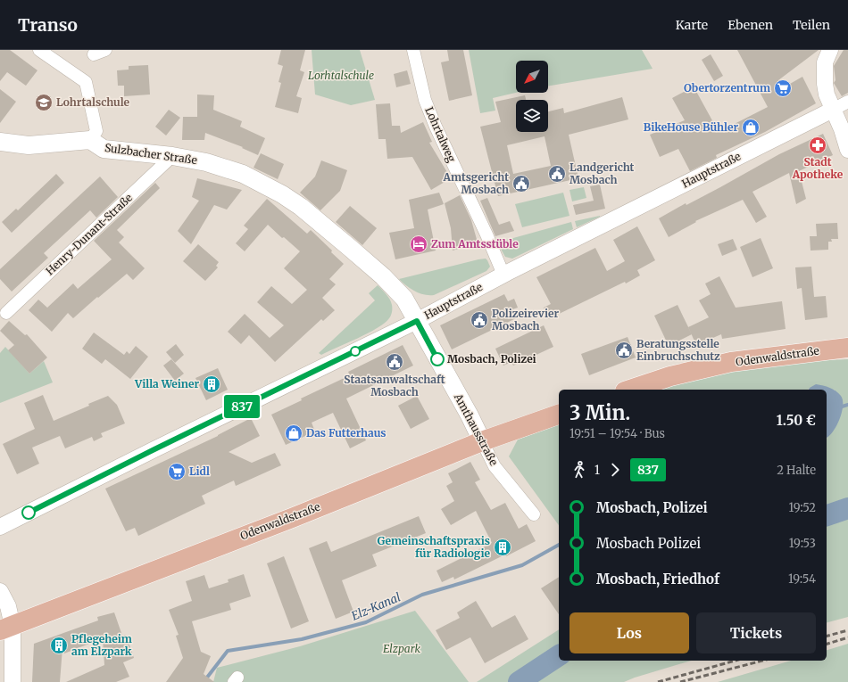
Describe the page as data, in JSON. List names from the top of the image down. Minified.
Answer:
{"streets":{"main road":["Sulzbacher Straße","Odenwaldstraße","Amthausstraße"],"street":["Lohrtalweg","Hauptstraße","Henry-Dunant-Straße"]},"crossings":[["Lohrtalweg","Hauptstraße"],["Sulzbacher Straße","Hauptstraße"],["Sulzbacher Straße","Henry-Dunant-Straße"],["Sulzbacher Straße","Amthausstraße"],["Hauptstraße","Amthausstraße"],["Odenwaldstraße","Amthausstraße"]],"water":["Elz-Kanal"],"parks":["Lorhtalschule","Elzpark"],"places":{"supermarket":["Obertorzentrum","Lidl"],"school or university":["Lohrtalschule"],"shop":["BikeHouse Bühler","Das Futterhaus"],"pharmacy":["Stadt Apotheke"],"public building":["Landgericht Mosbach","Amtsgericht Mosbach","Polizeirevier Mosbach","Beratungsstelle Einbruchschutz","Staatsanwaltschaft Mosbach"],"hotel":["Zum Amtsstüble"],"other":["Mosbach, Polizei"],"building":["Villa Weiner","Gemeinschaftspraxis für Radiologie","Pflegeheim am Elzpark"]},"lines":["bus line 837"],"north":"bottom left","page":{"header":"Transo","nav":["Karte","Ebenen","Teilen"],"on_map":"837","heading":["3 Min.","19:51 – 19:54 · Bus","1.50 €"],"legs":["1","837","2 Halte"],"list":[{"name":"Mosbach, Polizei","value":"19:52"},{"name":"Mosbach Polizei","value":"19:53"},{"name":"Mosbach, Friedhof","value":"19:54"}],"buttons":["Los","Tickets"]}}
